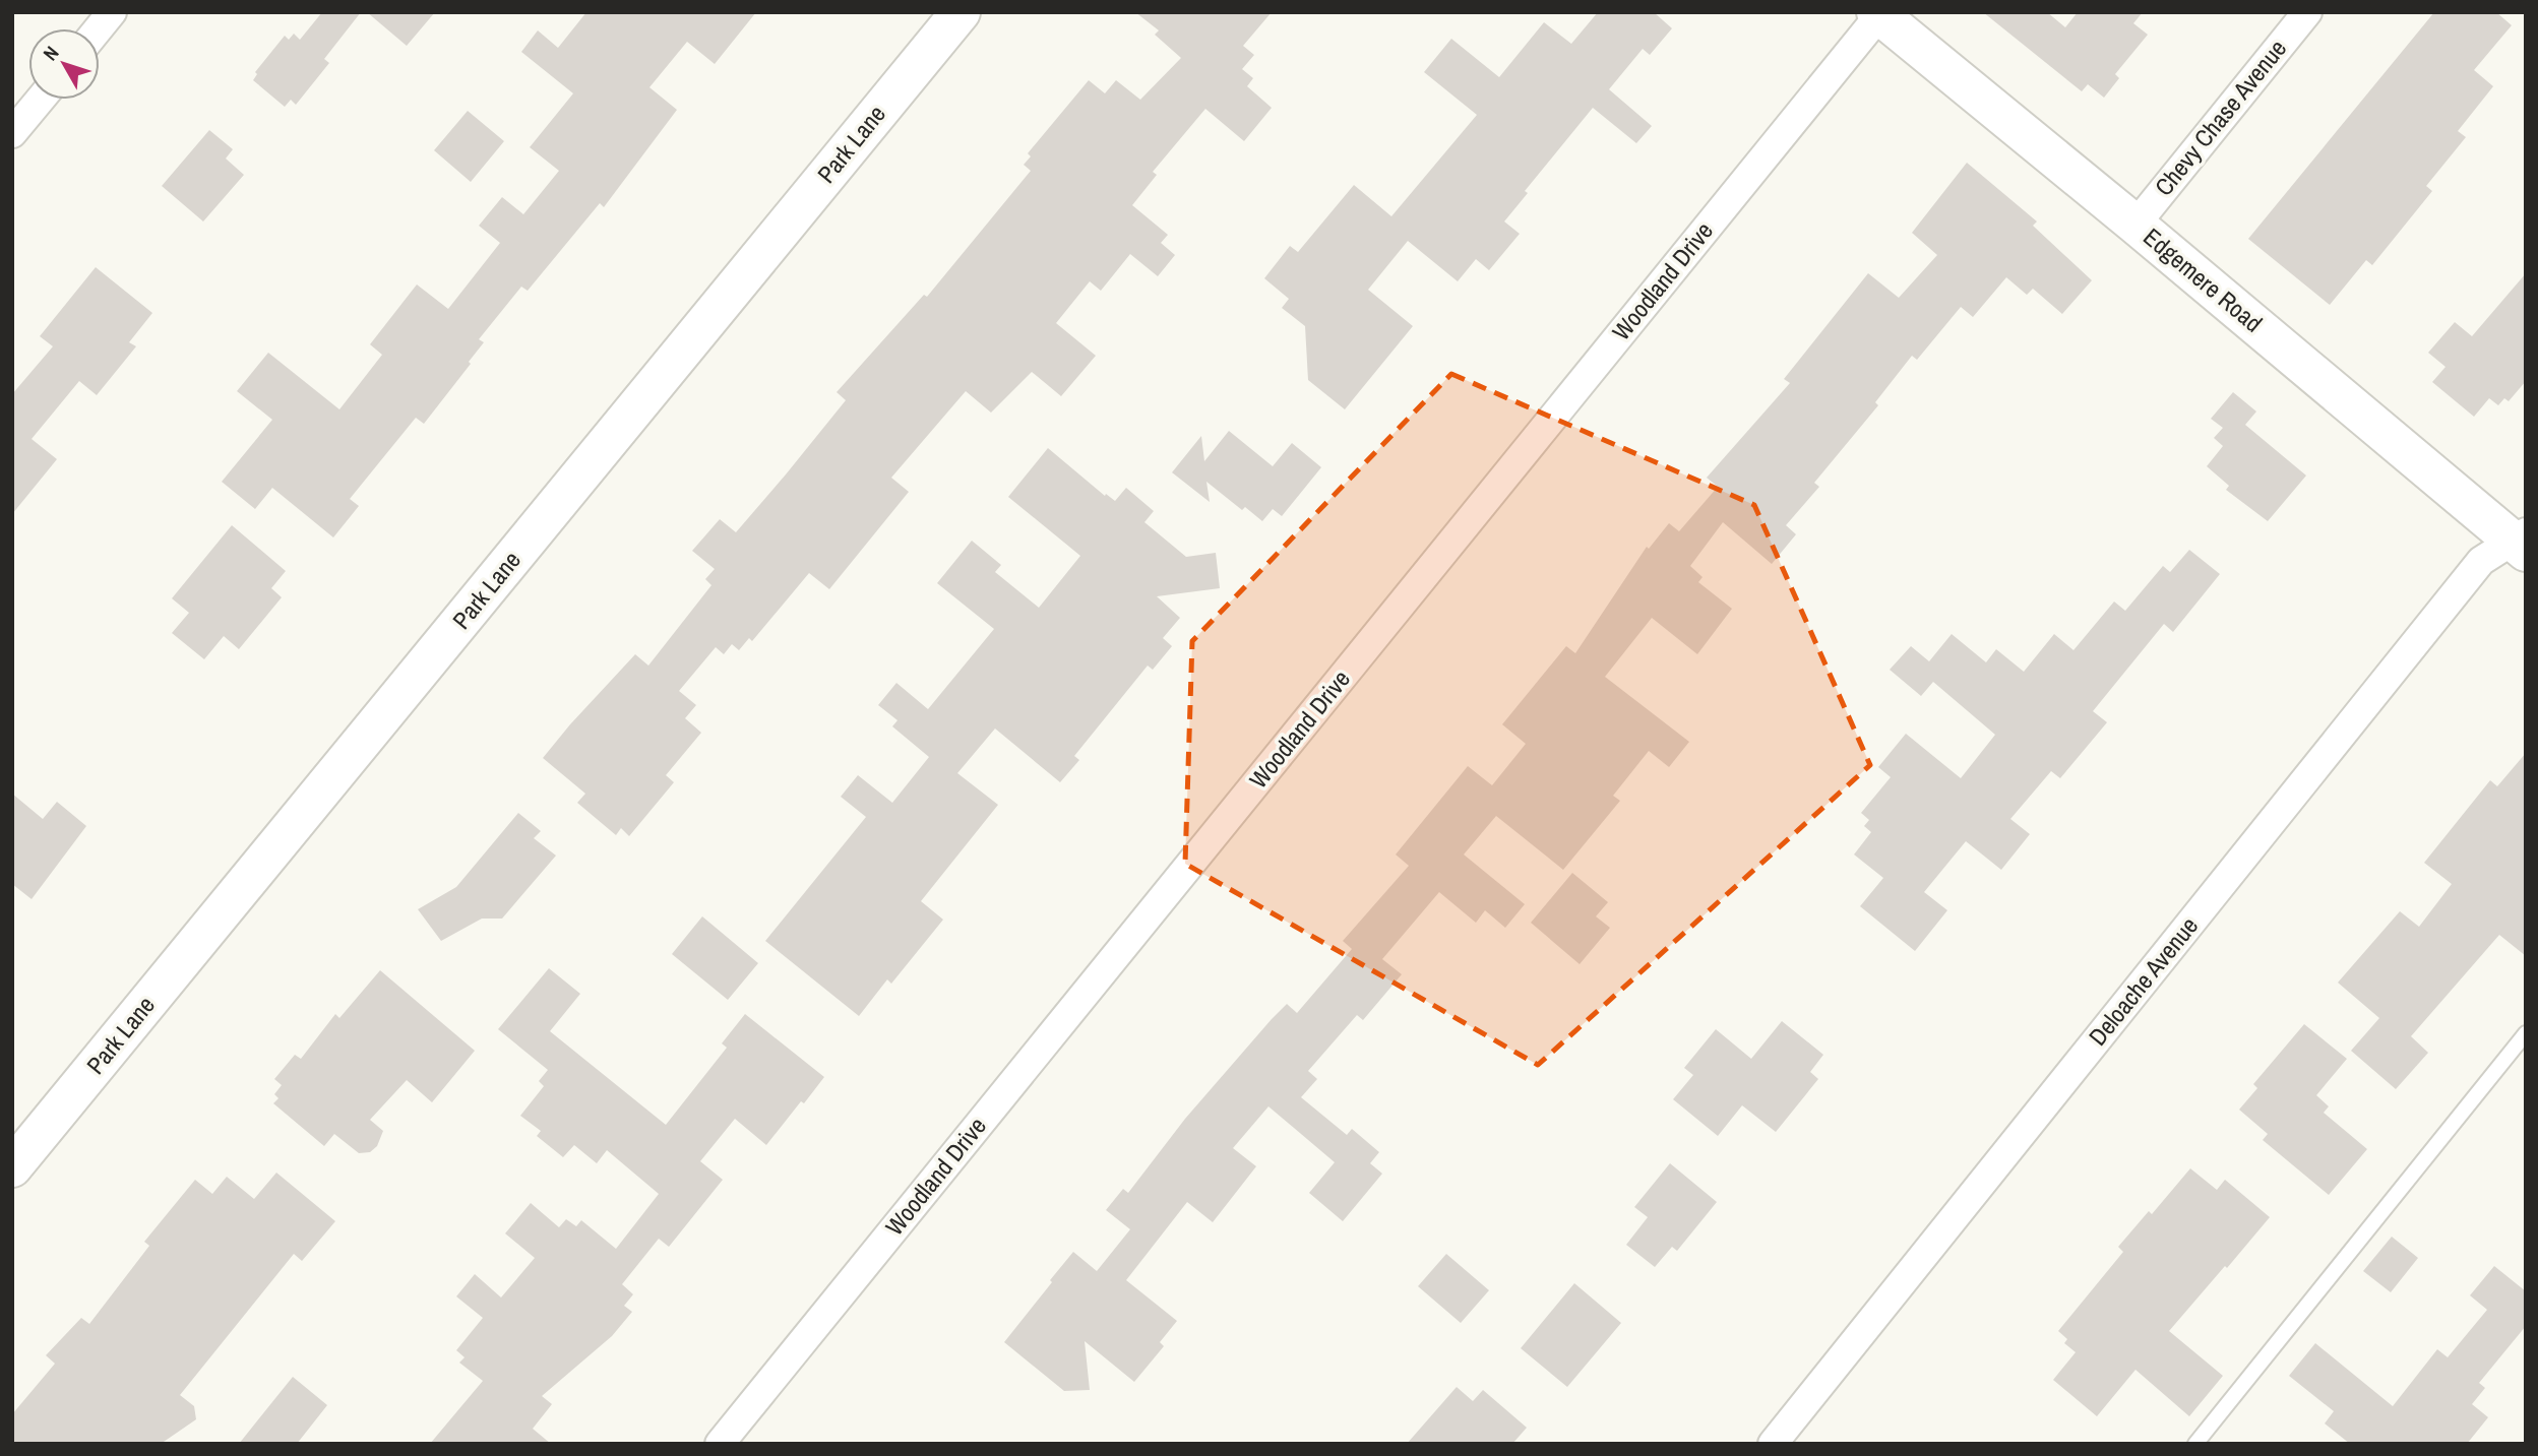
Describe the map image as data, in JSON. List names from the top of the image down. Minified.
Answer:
{"streets":{"street":["Chevy Chase Avenue","Park Lane","Edgemere Road","Woodland Drive","Deloache Avenue"]},"crossings":[["Chevy Chase Avenue","Edgemere Road"],["Edgemere Road","Woodland Drive"],["Edgemere Road","Deloache Avenue"]],"north":"top left"}
